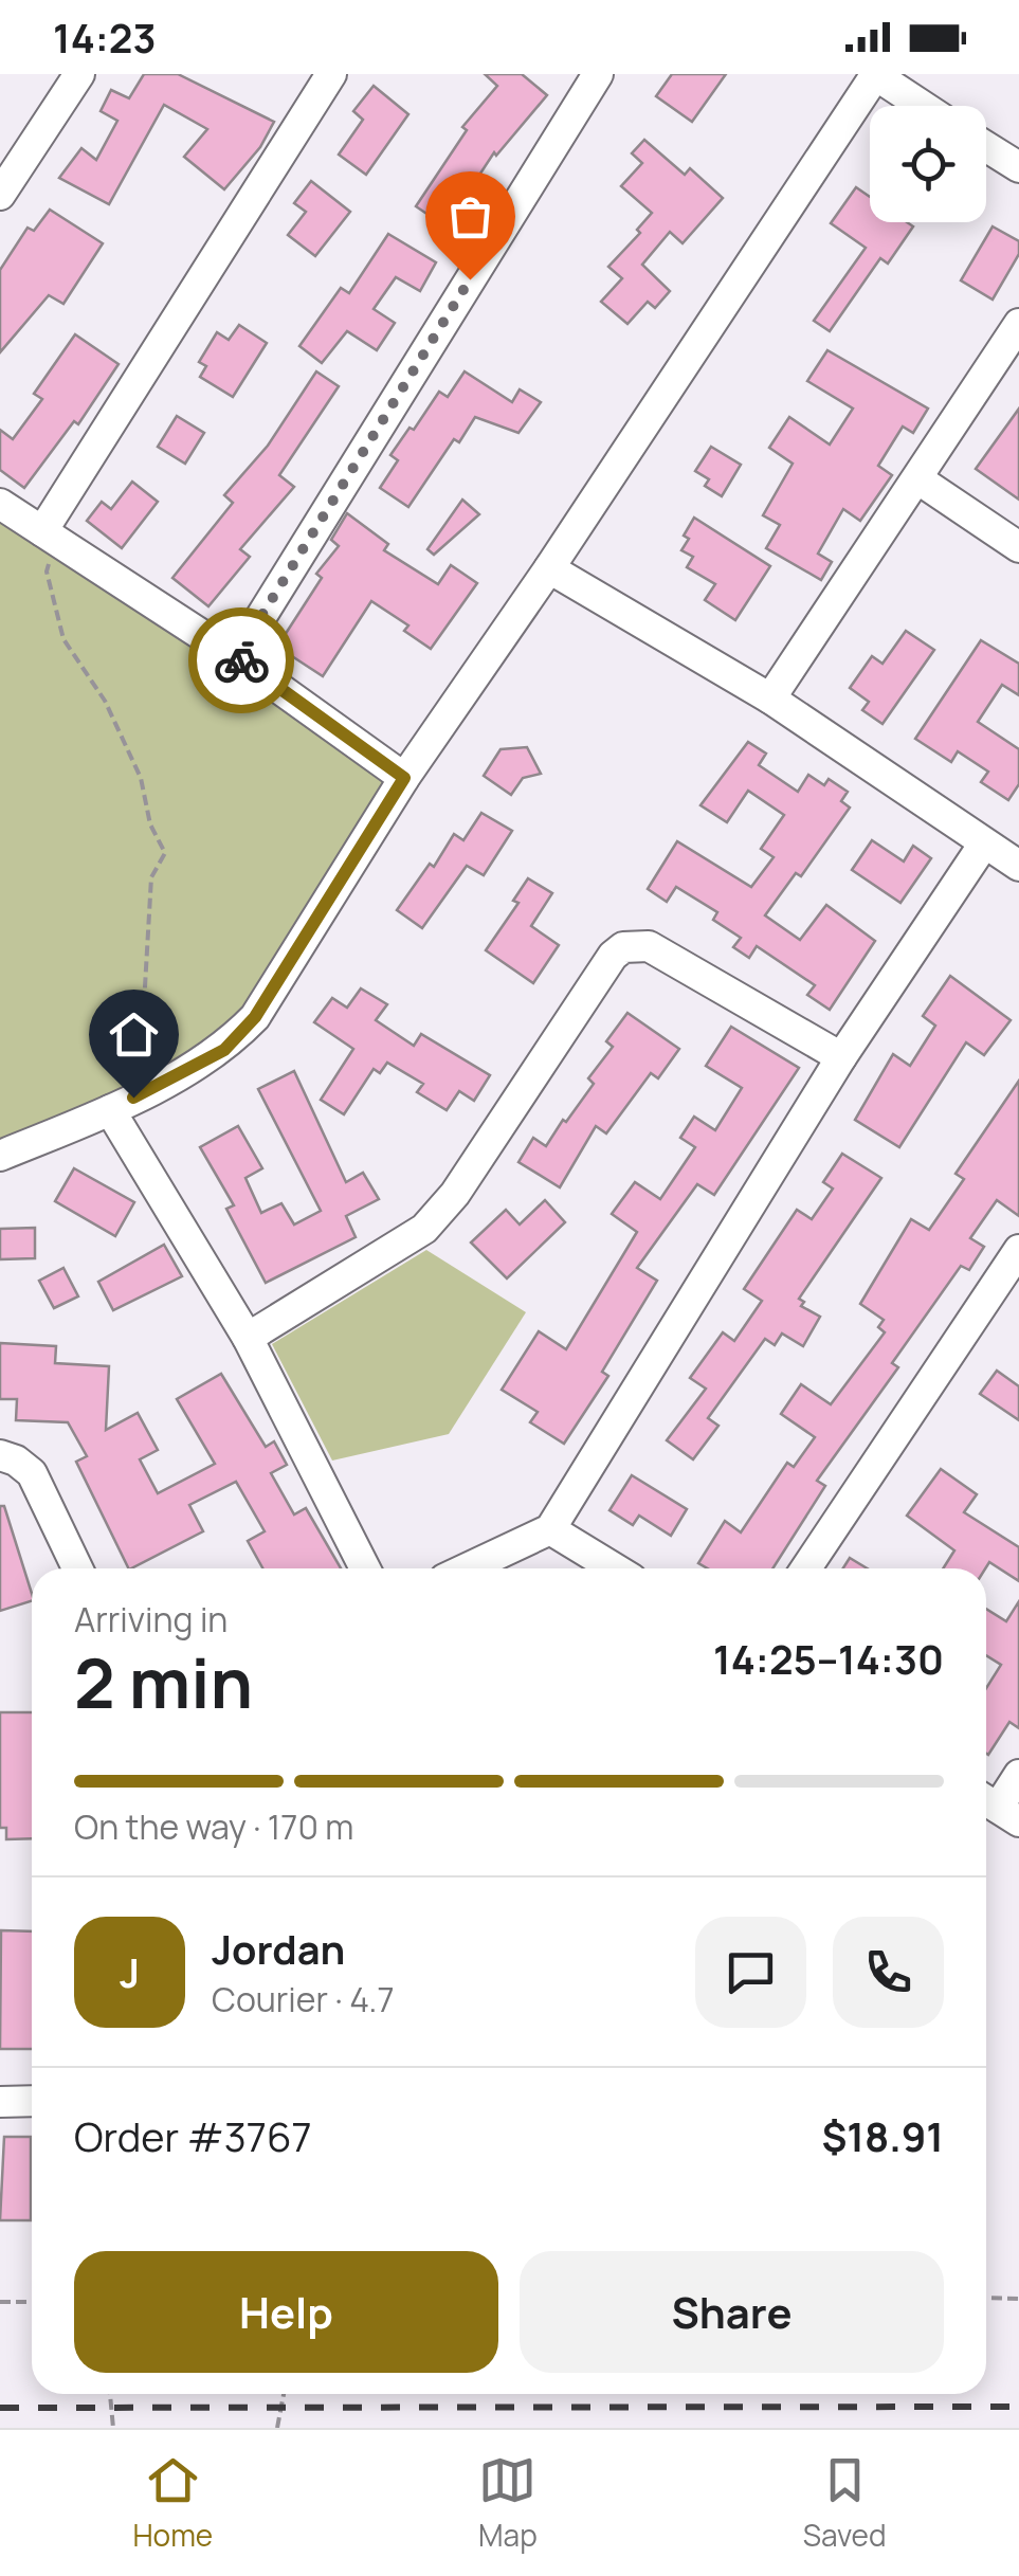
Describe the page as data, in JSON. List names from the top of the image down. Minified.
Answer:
{"page":{"status":"14:23","heading":["2 min","Arriving in","14:25–14:30"],"panel":["Jordan","Courier · 4.7","Order #3767","$18.91"],"bar":"On the way · 170 m","round":"J","buttons":["Help","Share"],"tabs":["Home","Map","Saved"]}}
